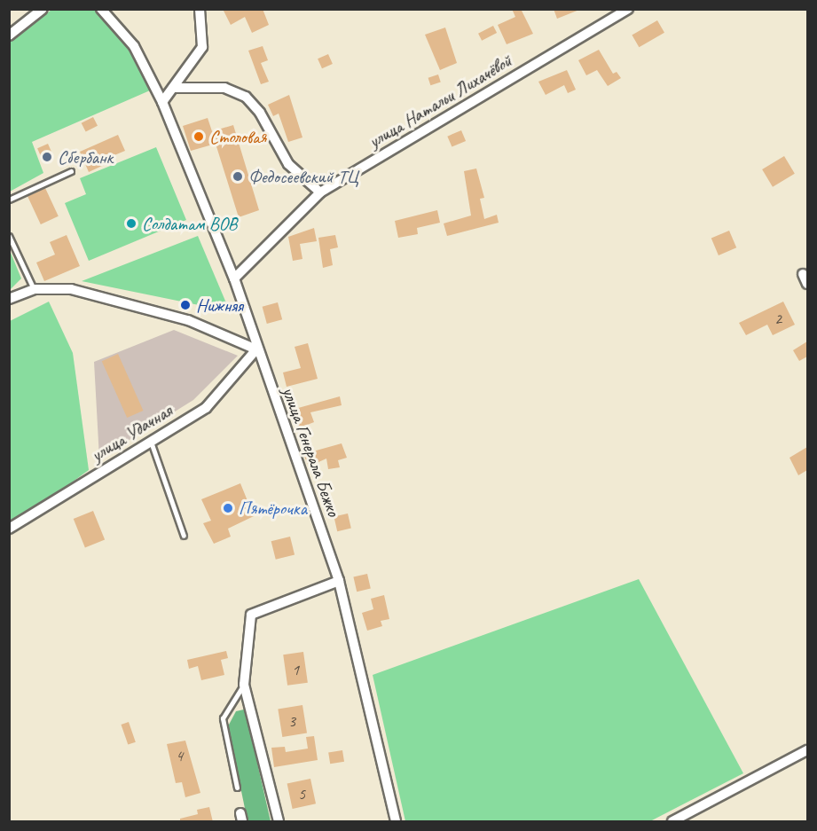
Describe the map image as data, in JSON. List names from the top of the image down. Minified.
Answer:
{"streets":{"street":["улица Натальи Лихачёвой","улица Удачная","улица Генерала Бежко"]},"crossings":[["улица Натальи Лихачёвой","улица Генерала Бежко"],["улица Удачная","улица Генерала Бежко"]],"places":["Столовая","Сбербанк","Федосеевский ТЦ","Солдатам ВОВ","Нижняя","Пятёрочка"],"house_numbers":["2","1","3","4","5"]}
